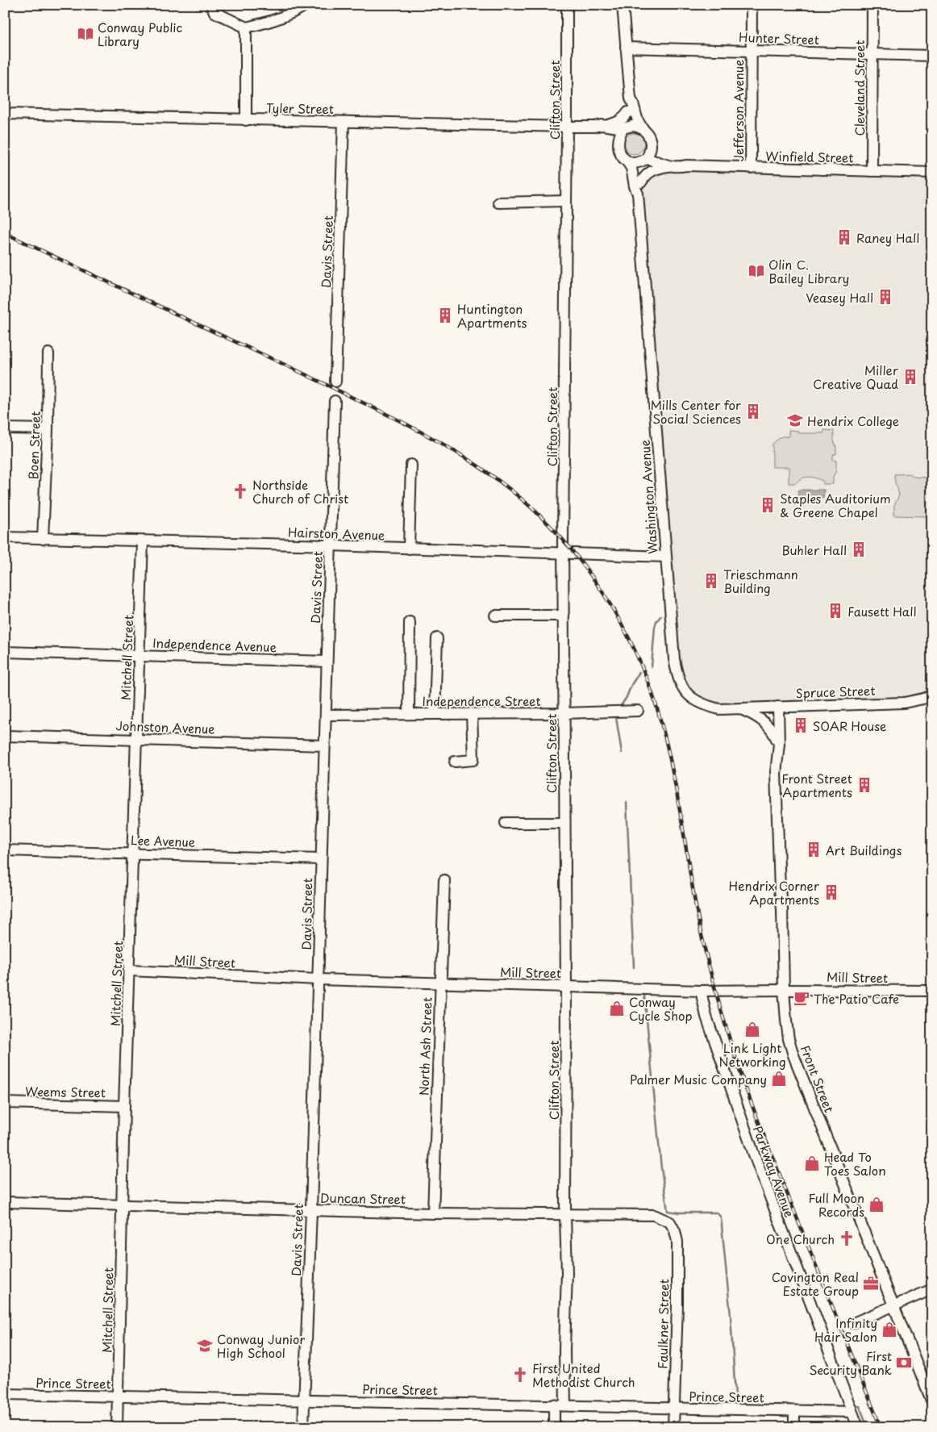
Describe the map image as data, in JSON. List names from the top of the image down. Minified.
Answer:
{"streets":{"street":["Hunter Street","Cleveland Street","Clifton Street","Tyler Street","Jefferson Avenue","Winfield Street","Davis Street","Boen Street","Washington Avenue","Hairston Avenue","Independence Avenue","Mitchell Street","Spruce Street","Independence Street","Johnston Avenue","Lee Avenue","Mill Street","North Ash Street","Front Street","Weems Street","Parkway Avenue","Duncan Street","Faulkner Street","Prince Street"]},"crossings":[["Hunter Street","Cleveland Street"],["Hunter Street","Jefferson Avenue"],["Cleveland Street","Winfield Street"],["Clifton Street","Tyler Street"],["Clifton Street","Hairston Avenue"],["Clifton Street","Independence Street"],["Clifton Street","Mill Street"],["Clifton Street","Duncan Street"],["Clifton Street","Prince Street"],["Tyler Street","Winfield Street"],["Tyler Street","Davis Street"],["Tyler Street","Washington Avenue"],["Jefferson Avenue","Winfield Street"],["Winfield Street","Washington Avenue"],["Davis Street","Hairston Avenue"],["Davis Street","Independence Avenue"],["Davis Street","Independence Street"],["Davis Street","Johnston Avenue"],["Davis Street","Lee Avenue"],["Davis Street","Mill Street"],["Davis Street","Duncan Street"],["Davis Street","Prince Street"],["Boen Street","Hairston Avenue"],["Washington Avenue","Hairston Avenue"],["Washington Avenue","Spruce Street"],["Hairston Avenue","Mitchell Street"],["Independence Avenue","Mitchell Street"],["Mitchell Street","Johnston Avenue"],["Mitchell Street","Lee Avenue"],["Mitchell Street","Mill Street"],["Mitchell Street","Weems Street"],["Mitchell Street","Duncan Street"],["Mitchell Street","Prince Street"],["Spruce Street","Front Street"],["Mill Street","North Ash Street"],["Mill Street","Front Street"],["Mill Street","Parkway Avenue"],["North Ash Street","Duncan Street"],["Parkway Avenue","Prince Street"],["Duncan Street","Faulkner Street"],["Faulkner Street","Prince Street"]],"places":{"library":["Conway Public Library","Olin C. Bailey Library"],"building":["Raney Hall","Veasey Hall","Huntington Apartments","Miller Creative Quad","Mills Center for Social Sciences","Staples Auditorium & Greene Chapel","Buhler Hall","Trieschmann Building","Fausett Hall","SOAR House","Front Street Apartments","Art Buildings","Hendrix Corner Apartments"],"school or university":["Hendrix College","Conway Junior High School"],"church":["Northside Church of Christ","One Church","First United Methodist Church"],"cafe":["The Patio Cafe"],"shop":["Conway Cycle Shop","Link Light Networking","Palmer Music Company","Head To Toes Salon","Full Moon Records","Infinity Hair Salon"],"office":["Covington Real Estate Group"],"bank":["First Security Bank"]}}
